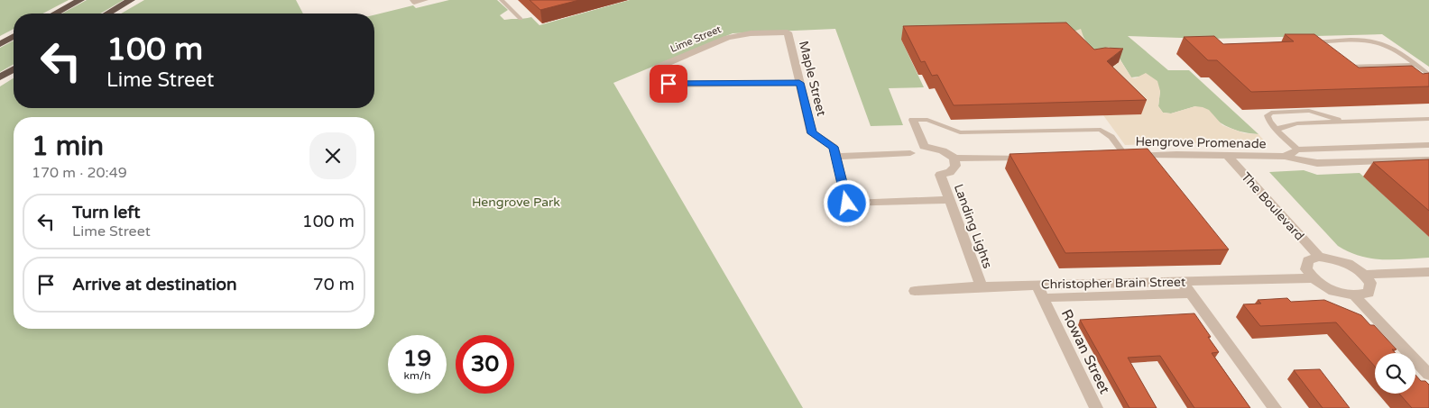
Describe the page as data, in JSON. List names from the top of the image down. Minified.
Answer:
{"streets":{"street":["Lime Street","Maple Street","Hengrove Promenade","The Boulevard","Landing Lights","Christopher Brain Street","Rowan Street"]},"crossings":[["Lime Street","Maple Street"],["Maple Street","Landing Lights"],["Hengrove Promenade","The Boulevard"],["Landing Lights","Christopher Brain Street"],["Christopher Brain Street","Rowan Street"]],"parks":["Hengrove Park"],"page":{"turn":["100 m","Lime Street"],"heading":["1 min","170 m · 20:49"],"list":[{"name":"Turn left","note":"Lime Street","value":"100 m"},{"name":"Arrive at destination","value":"70 m"}],"speed":"19 km/h","limit":"30"}}
